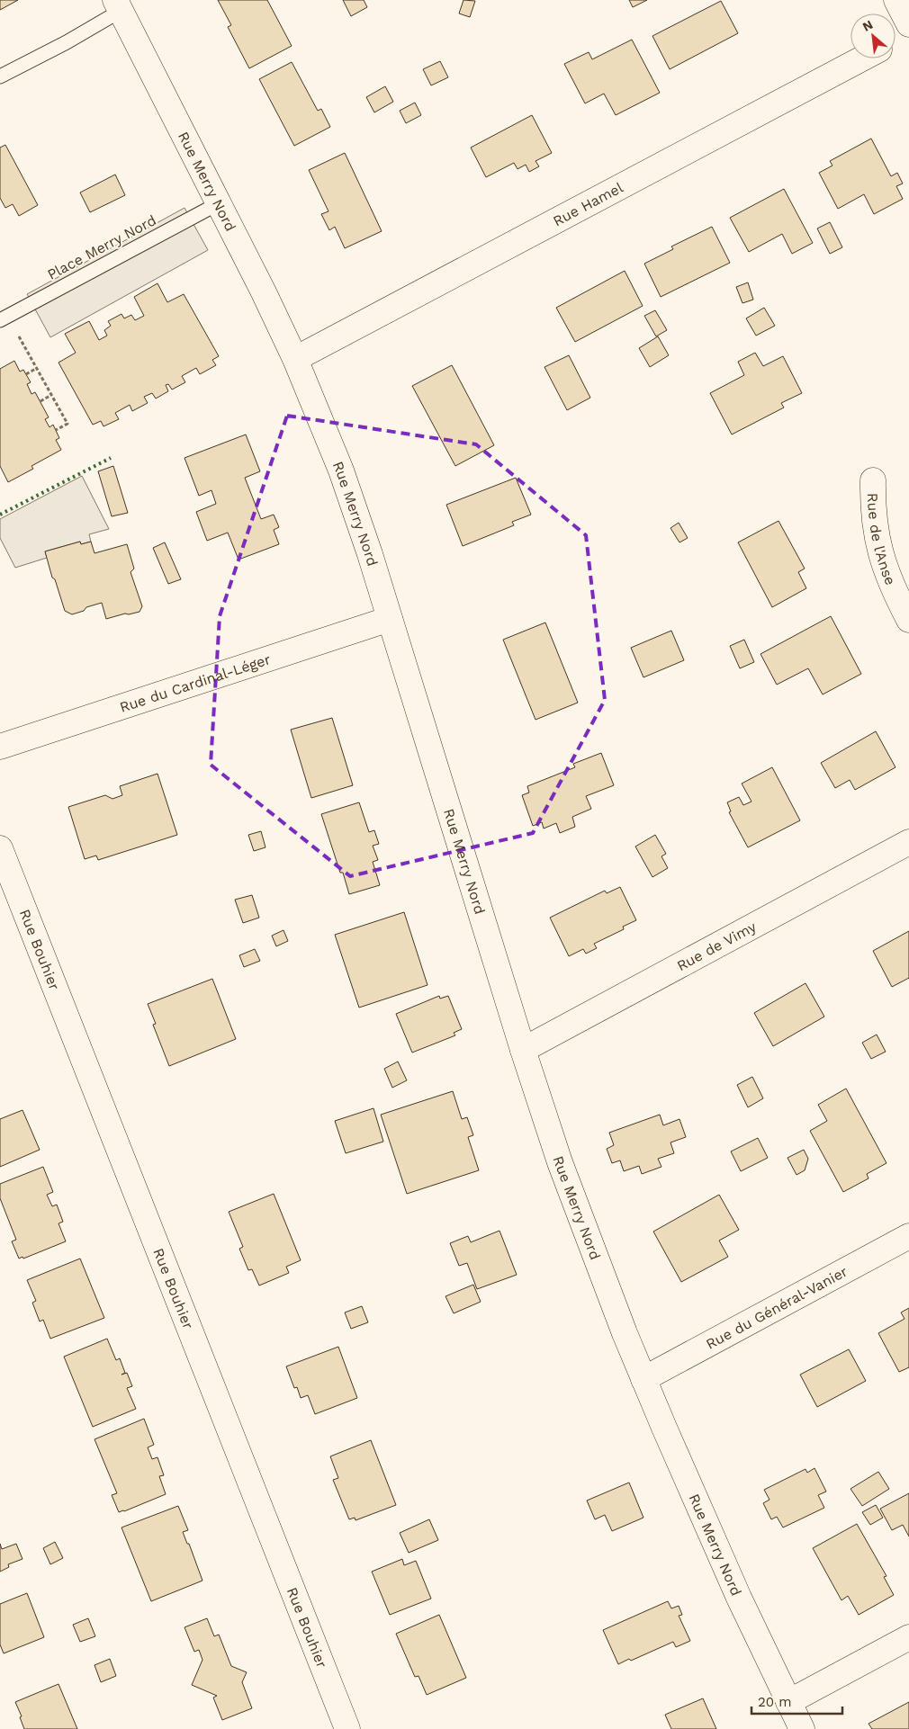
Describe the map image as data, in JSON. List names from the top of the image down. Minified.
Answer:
{"streets":{"street":["Rue Merry Nord","Rue Hamel","Rue de l'Anse","Rue du Cardinal-Léger","Rue de Vimy","Rue Bouhier","Rue du Général-Vanier"],"lane":["Place Merry Nord"]},"crossings":[["Rue Merry Nord","Rue Hamel"],["Rue Merry Nord","Place Merry Nord"],["Rue Merry Nord","Rue du Cardinal-Léger"],["Rue Merry Nord","Rue de Vimy"],["Rue Merry Nord","Rue du Général-Vanier"]],"scale_bar":"20 m","north":"top left"}
